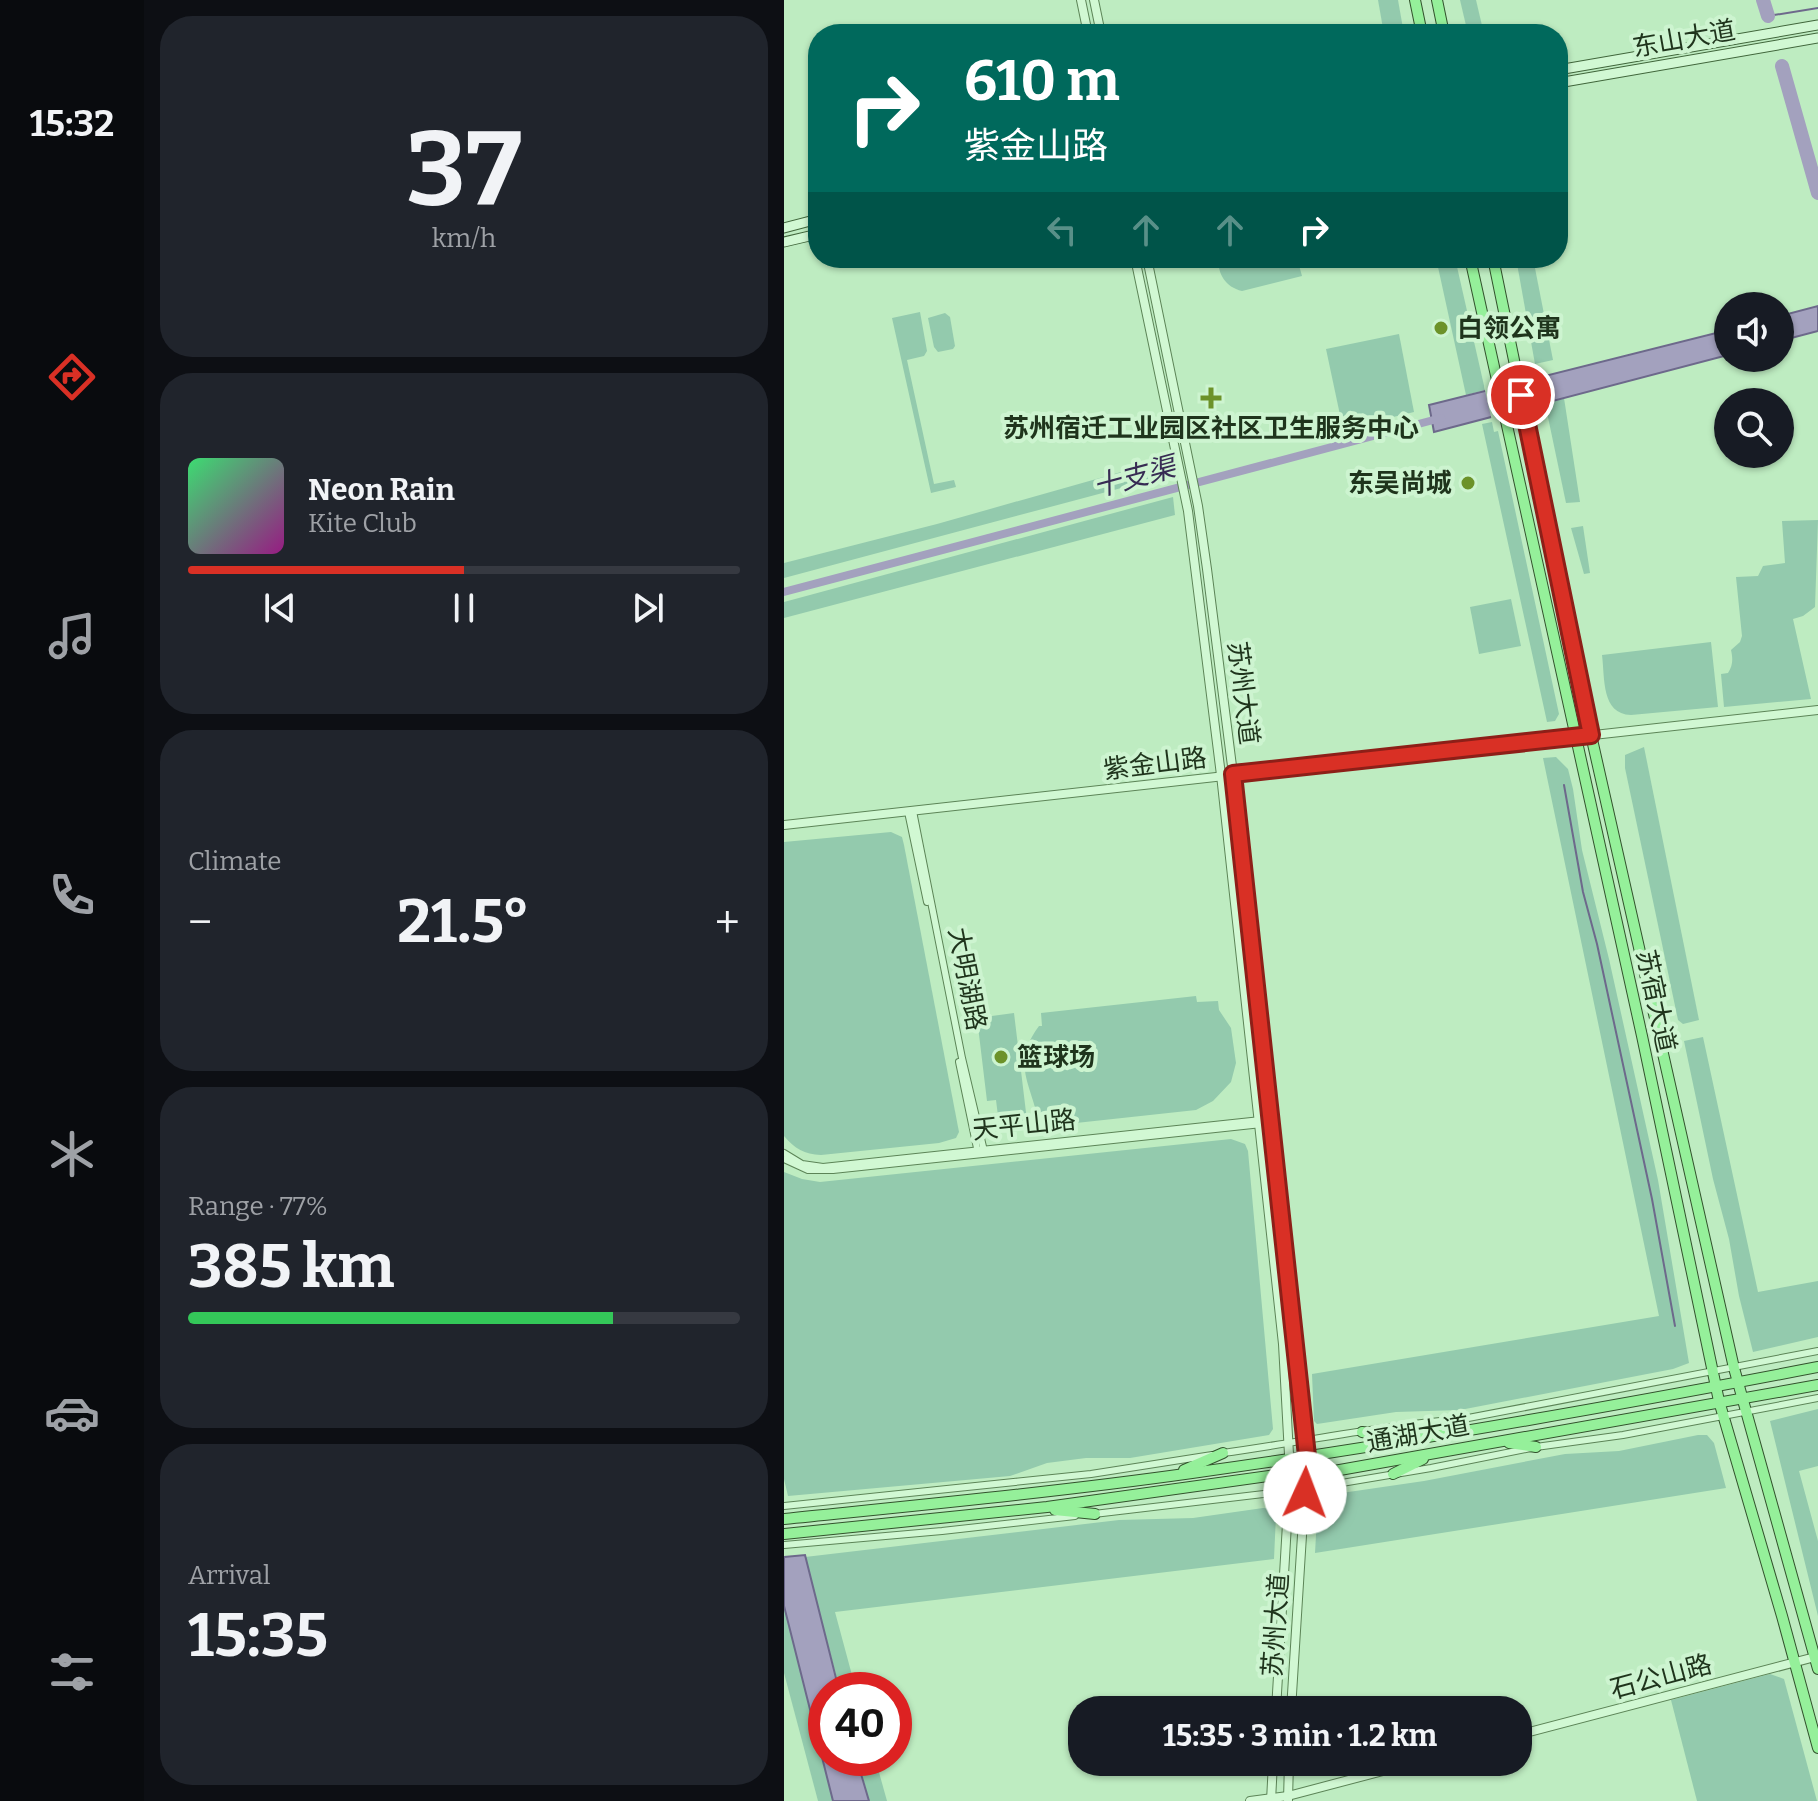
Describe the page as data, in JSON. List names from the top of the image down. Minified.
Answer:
{"streets":{"main road":["东山大道","苏宿大道","通湖大道"],"street":["苏州大道","紫金山路","大明湖路","天平山路","石公山路"]},"crossings":[["苏州大道","紫金山路"],["苏州大道","天平山路"],["苏州大道","通湖大道"],["紫金山路","大明湖路"],["紫金山路","苏宿大道"],["大明湖路","天平山路"],["苏宿大道","通湖大道"],["苏宿大道","石公山路"]],"water":["十支渠"],"places":{"other":["白领公寓","东吴尚城","篮球场"],"health":["苏州宿迁工业园区社区卫生服务中心"]},"page":{"tabs":"15:32","tile":[["37","km/h"],"Climate",["Range · 77%","385 km"],["Arrival","15:35"]],"turn":["610 m","紫金山路"],"song":["Neon Rain","Kite Club"],"heat":["−","21.5°","+"],"limit":"40","trip":"15:35 · 3 min · 1.2 km"}}
